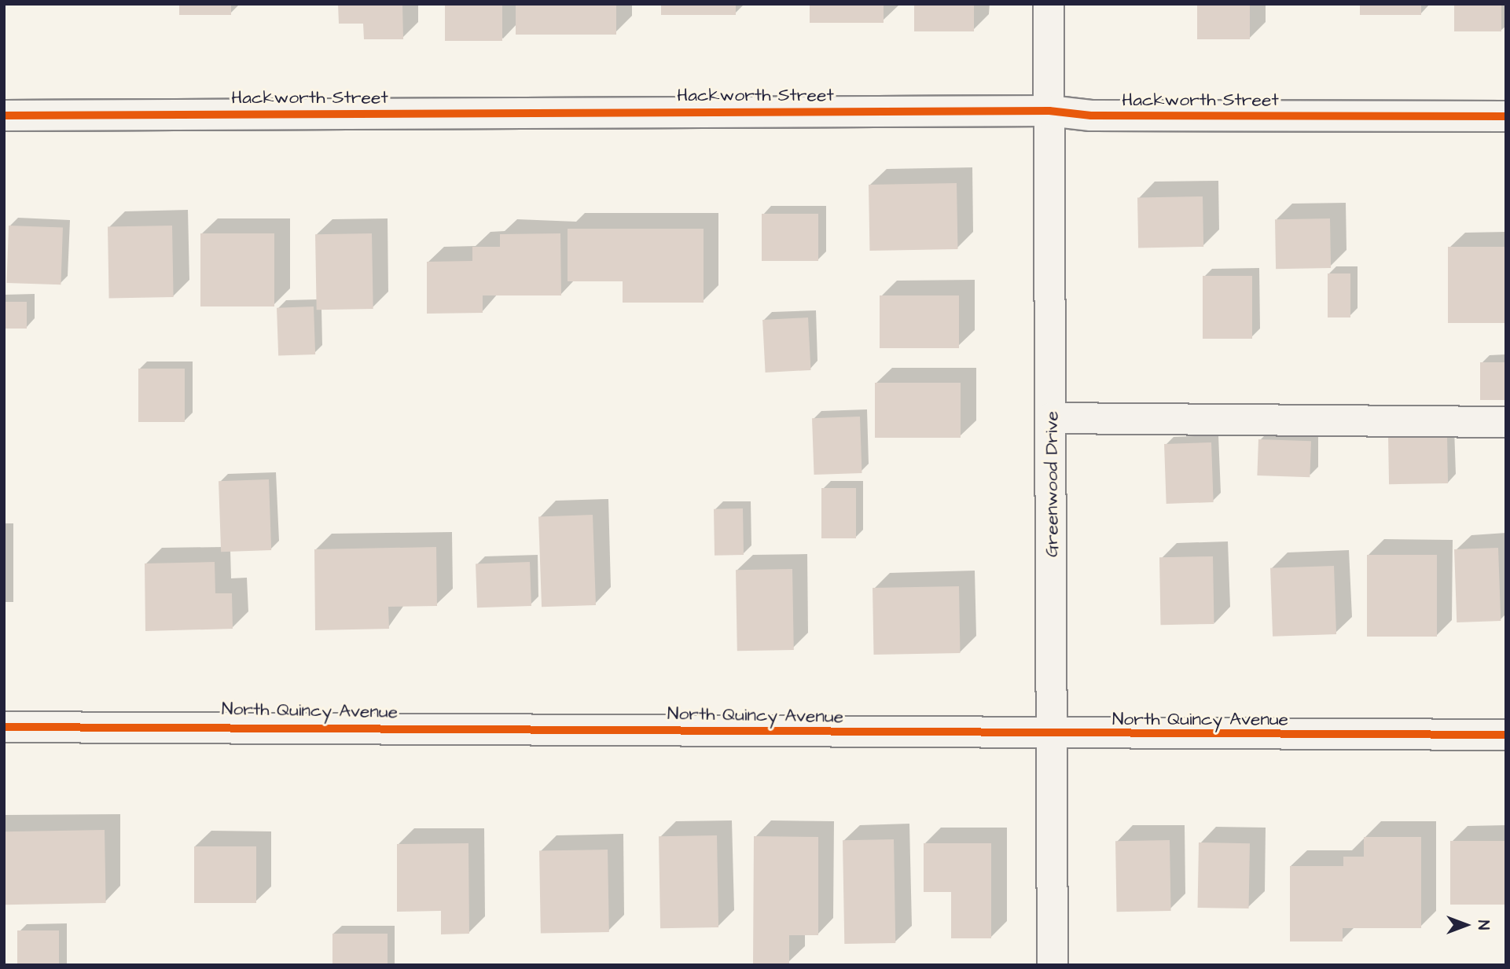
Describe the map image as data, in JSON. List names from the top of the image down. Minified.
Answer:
{"streets":{"street":["Hackworth Street","Greenwood Drive","North Quincy Avenue"]},"crossings":[["Hackworth Street","Greenwood Drive"],["Greenwood Drive","North Quincy Avenue"]],"north":"right"}
